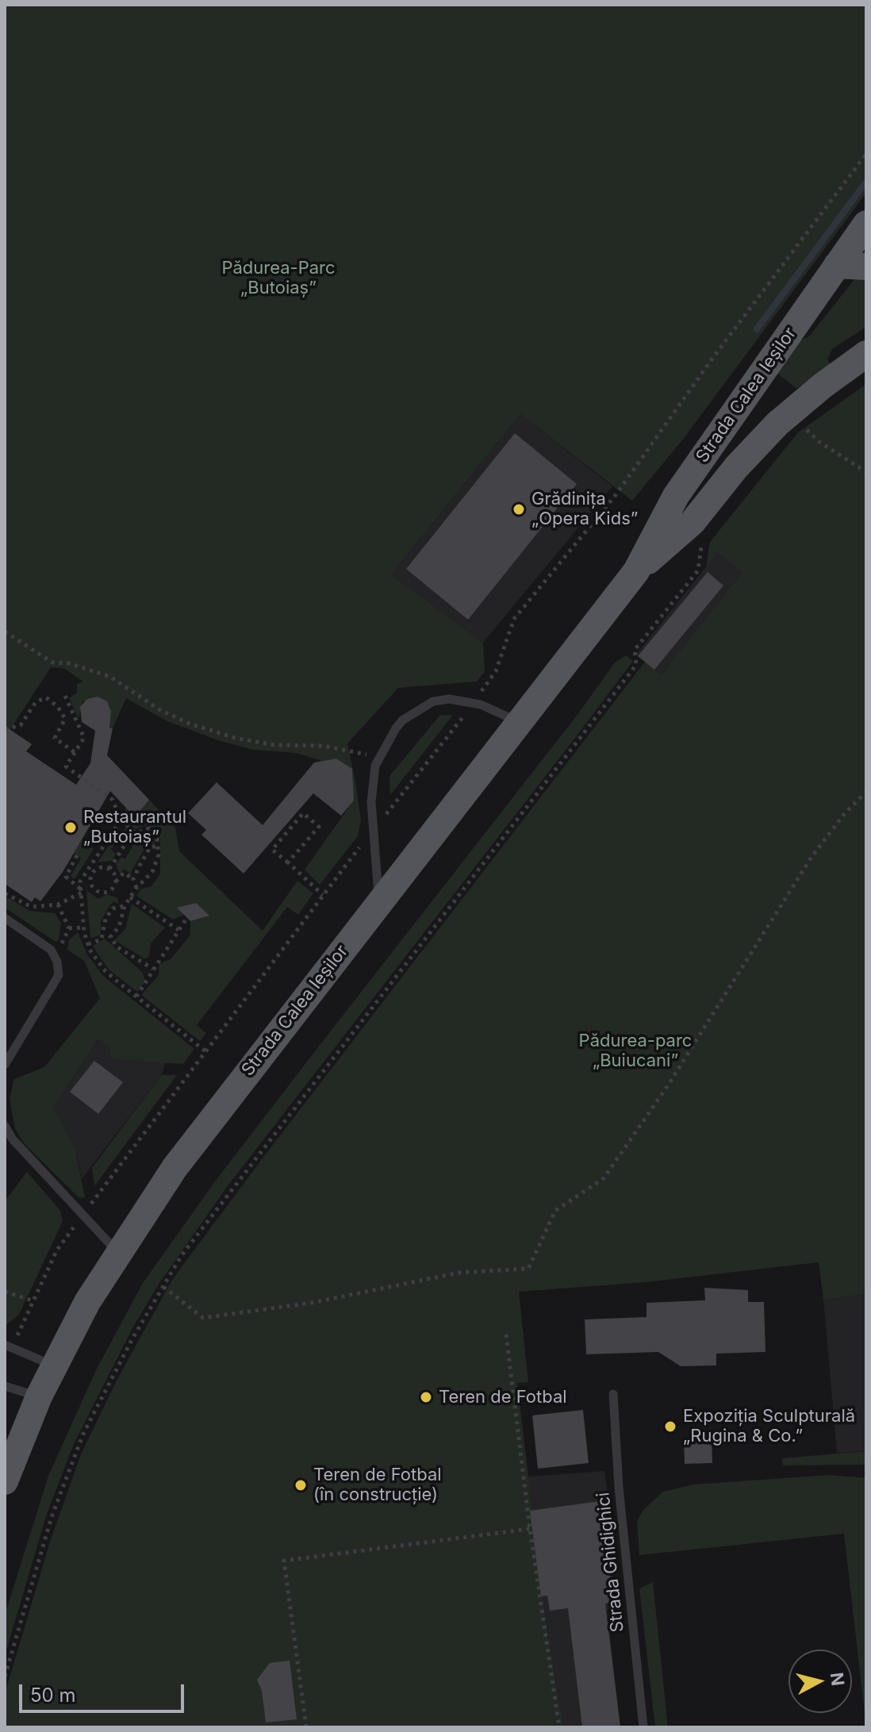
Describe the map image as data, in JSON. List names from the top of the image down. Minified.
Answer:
{"streets":{"main road":["Strada Calea Ieșilor"],"lane":["Strada Ghidighici"]},"parks":["Pădurea-Parc „Butoiaș”","Pădurea-parc „Buiucani”"],"places":["Grădinița „Opera Kids”","Restaurantul „Butoiaș”","Teren de Fotbal","Expoziția Sculpturală „Rugina & Co.”","Teren de Fotbal (în construcție)"],"scale_bar":"50 m","north":"right"}
